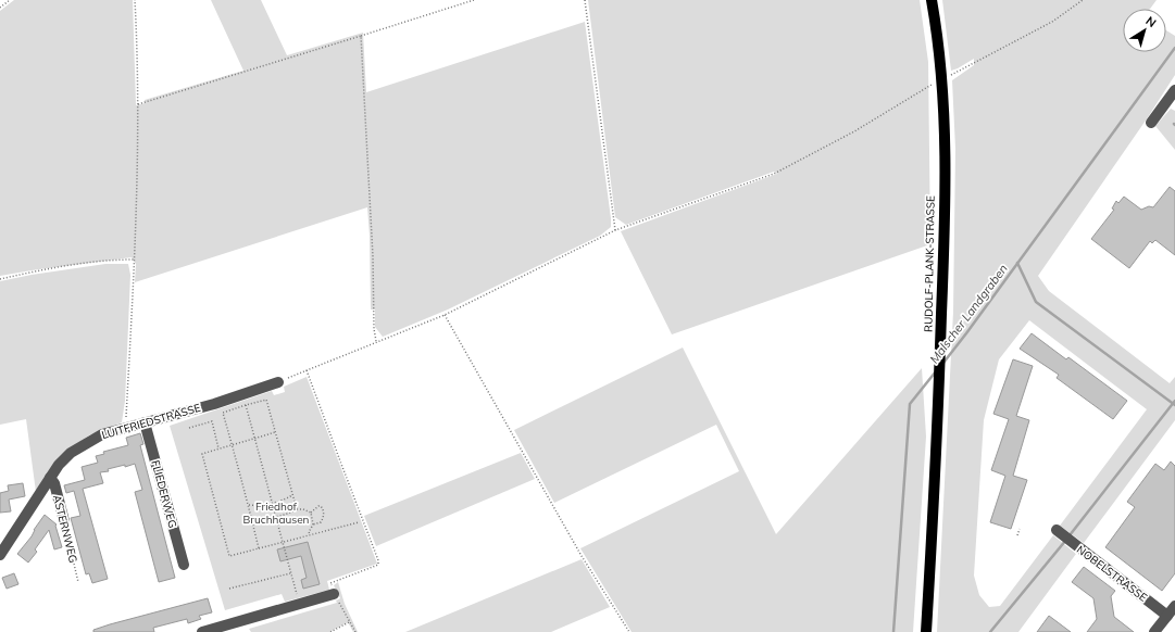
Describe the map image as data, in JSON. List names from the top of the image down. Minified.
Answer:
{"streets":{"main road":["RUDOLF-PLANK-STRASSE"],"street":["LUITFRIEDSTRASSE","FLIEDERWEG","ASTERNWEG","NOBELSTRASSE"]},"crossings":[["LUITFRIEDSTRASSE","FLIEDERWEG"],["LUITFRIEDSTRASSE","ASTERNWEG"]],"water":["Malscher Landgraben"],"parks":["Friedhof Bruchhausen"],"north":"top right"}
